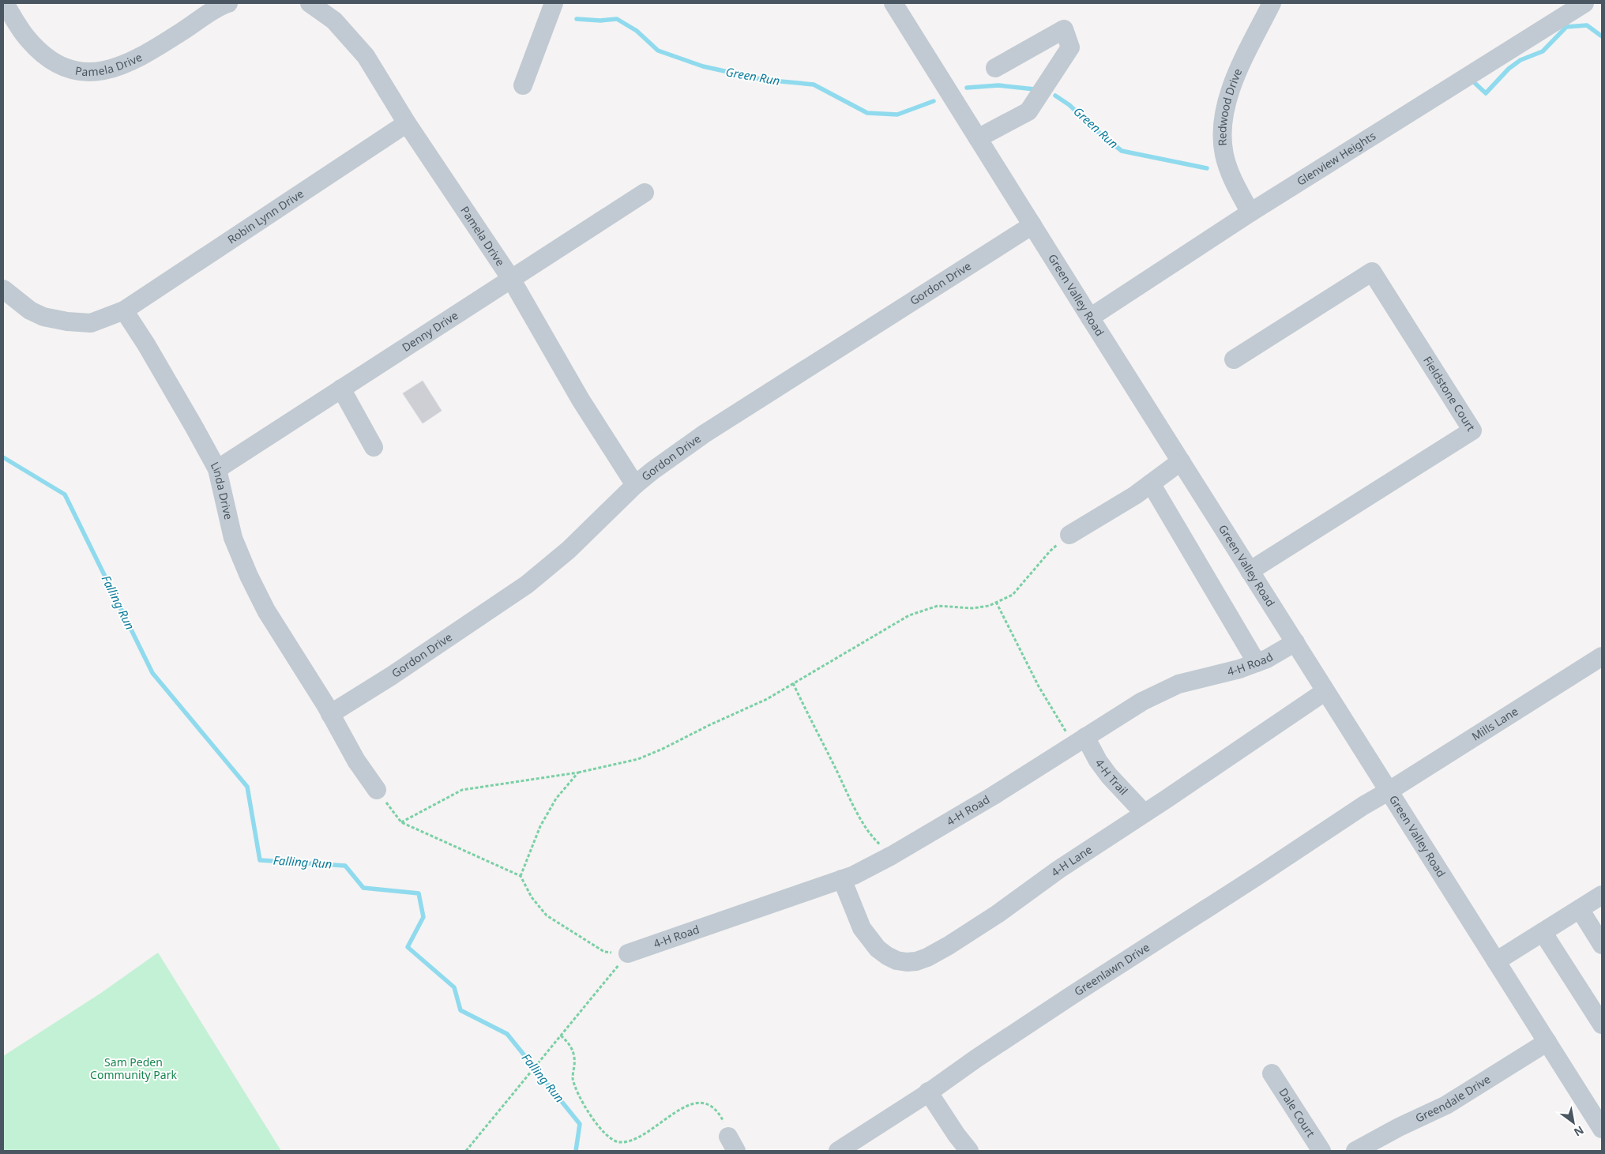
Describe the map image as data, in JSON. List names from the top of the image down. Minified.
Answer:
{"streets":{"street":["Pamela Drive","Redwood Drive","Glenview Heights","Robin Lynn Drive","Gordon Drive","Green Valley Road","Denny Drive","Fieldstone Court","Linda Drive","4-H Road","Mills Lane","4-H Trail","4-H Lane","Greenlawn Drive","Greendale Drive","Dale Court"]},"crossings":[["Pamela Drive","Robin Lynn Drive"],["Pamela Drive","Gordon Drive"],["Pamela Drive","Denny Drive"],["Redwood Drive","Glenview Heights"],["Glenview Heights","Green Valley Road"],["Robin Lynn Drive","Linda Drive"],["Gordon Drive","Green Valley Road"],["Gordon Drive","Linda Drive"],["Green Valley Road","Fieldstone Court"],["Green Valley Road","4-H Road"],["Green Valley Road","Mills Lane"],["Green Valley Road","4-H Lane"],["Green Valley Road","Greenlawn Drive"],["Green Valley Road","Greendale Drive"],["Denny Drive","Linda Drive"],["4-H Road","4-H Trail"],["4-H Road","4-H Lane"],["Mills Lane","Greenlawn Drive"],["4-H Trail","4-H Lane"]],"water":["Green Run","Falling Run"],"parks":["Sam Peden Community Park"],"north":"bottom right"}
